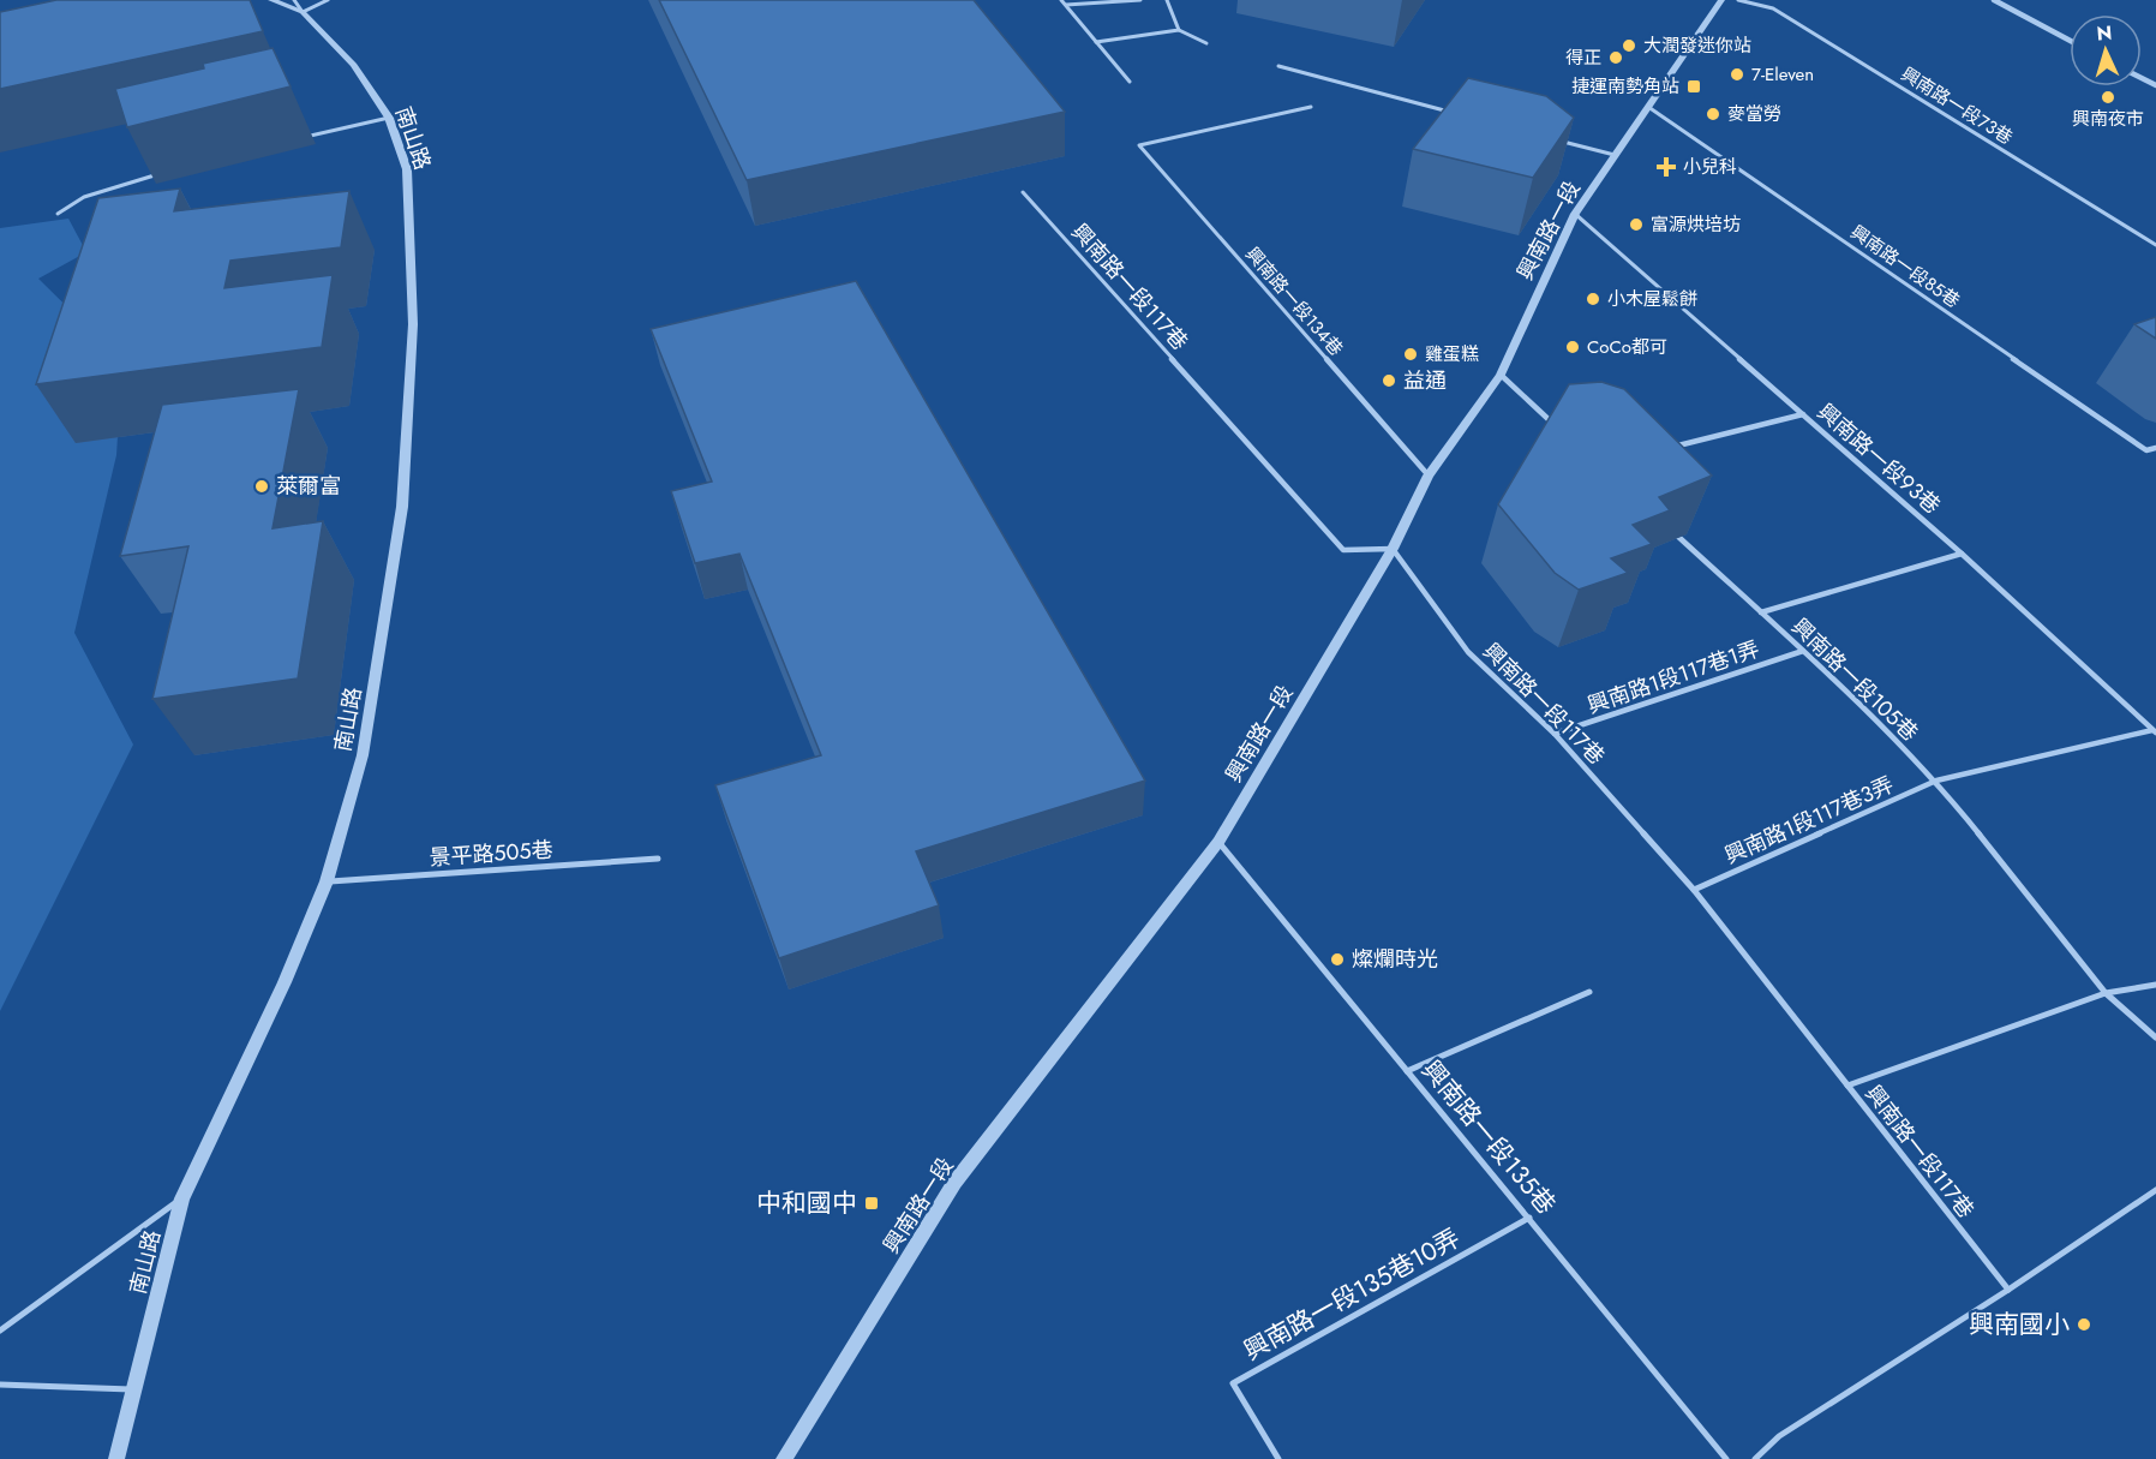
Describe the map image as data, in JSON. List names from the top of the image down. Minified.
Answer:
{"streets":{"street":["南山路","興南路一段"],"lane":["興南路一段73巷","興南路一段85巷","興南路一段117巷","興南路一段134巷","興南路一段93巷","興南路1段117巷1弄","興南路一段105巷","興南路1段117巷3弄","景平路505巷","興南路一段135巷","興南路一段135巷10弄"]},"crossings":[["南山路","景平路505巷"],["興南路一段","興南路一段85巷"],["興南路一段","興南路一段117巷"],["興南路一段","興南路一段134巷"],["興南路一段","興南路一段93巷"],["興南路一段","興南路一段135巷"],["興南路一段117巷","興南路1段117巷1弄"],["興南路一段117巷","興南路1段117巷3弄"],["興南路一段93巷","興南路1段117巷3弄"],["興南路1段117巷1弄","興南路一段105巷"],["興南路一段105巷","興南路1段117巷3弄"],["興南路一段135巷","興南路一段135巷10弄"]],"places":{"other":["大潤發迷你站","得正","7-Eleven","興南夜市","麥當勞","富源烘培坊","小木屋鬆餅","CoCo都可","雞蛋糕","益通","萊爾富","燦爛時光","興南國小"],"transit":["捷運南勢角站","中和國中"],"health":["小兒科"]},"north":"top"}
